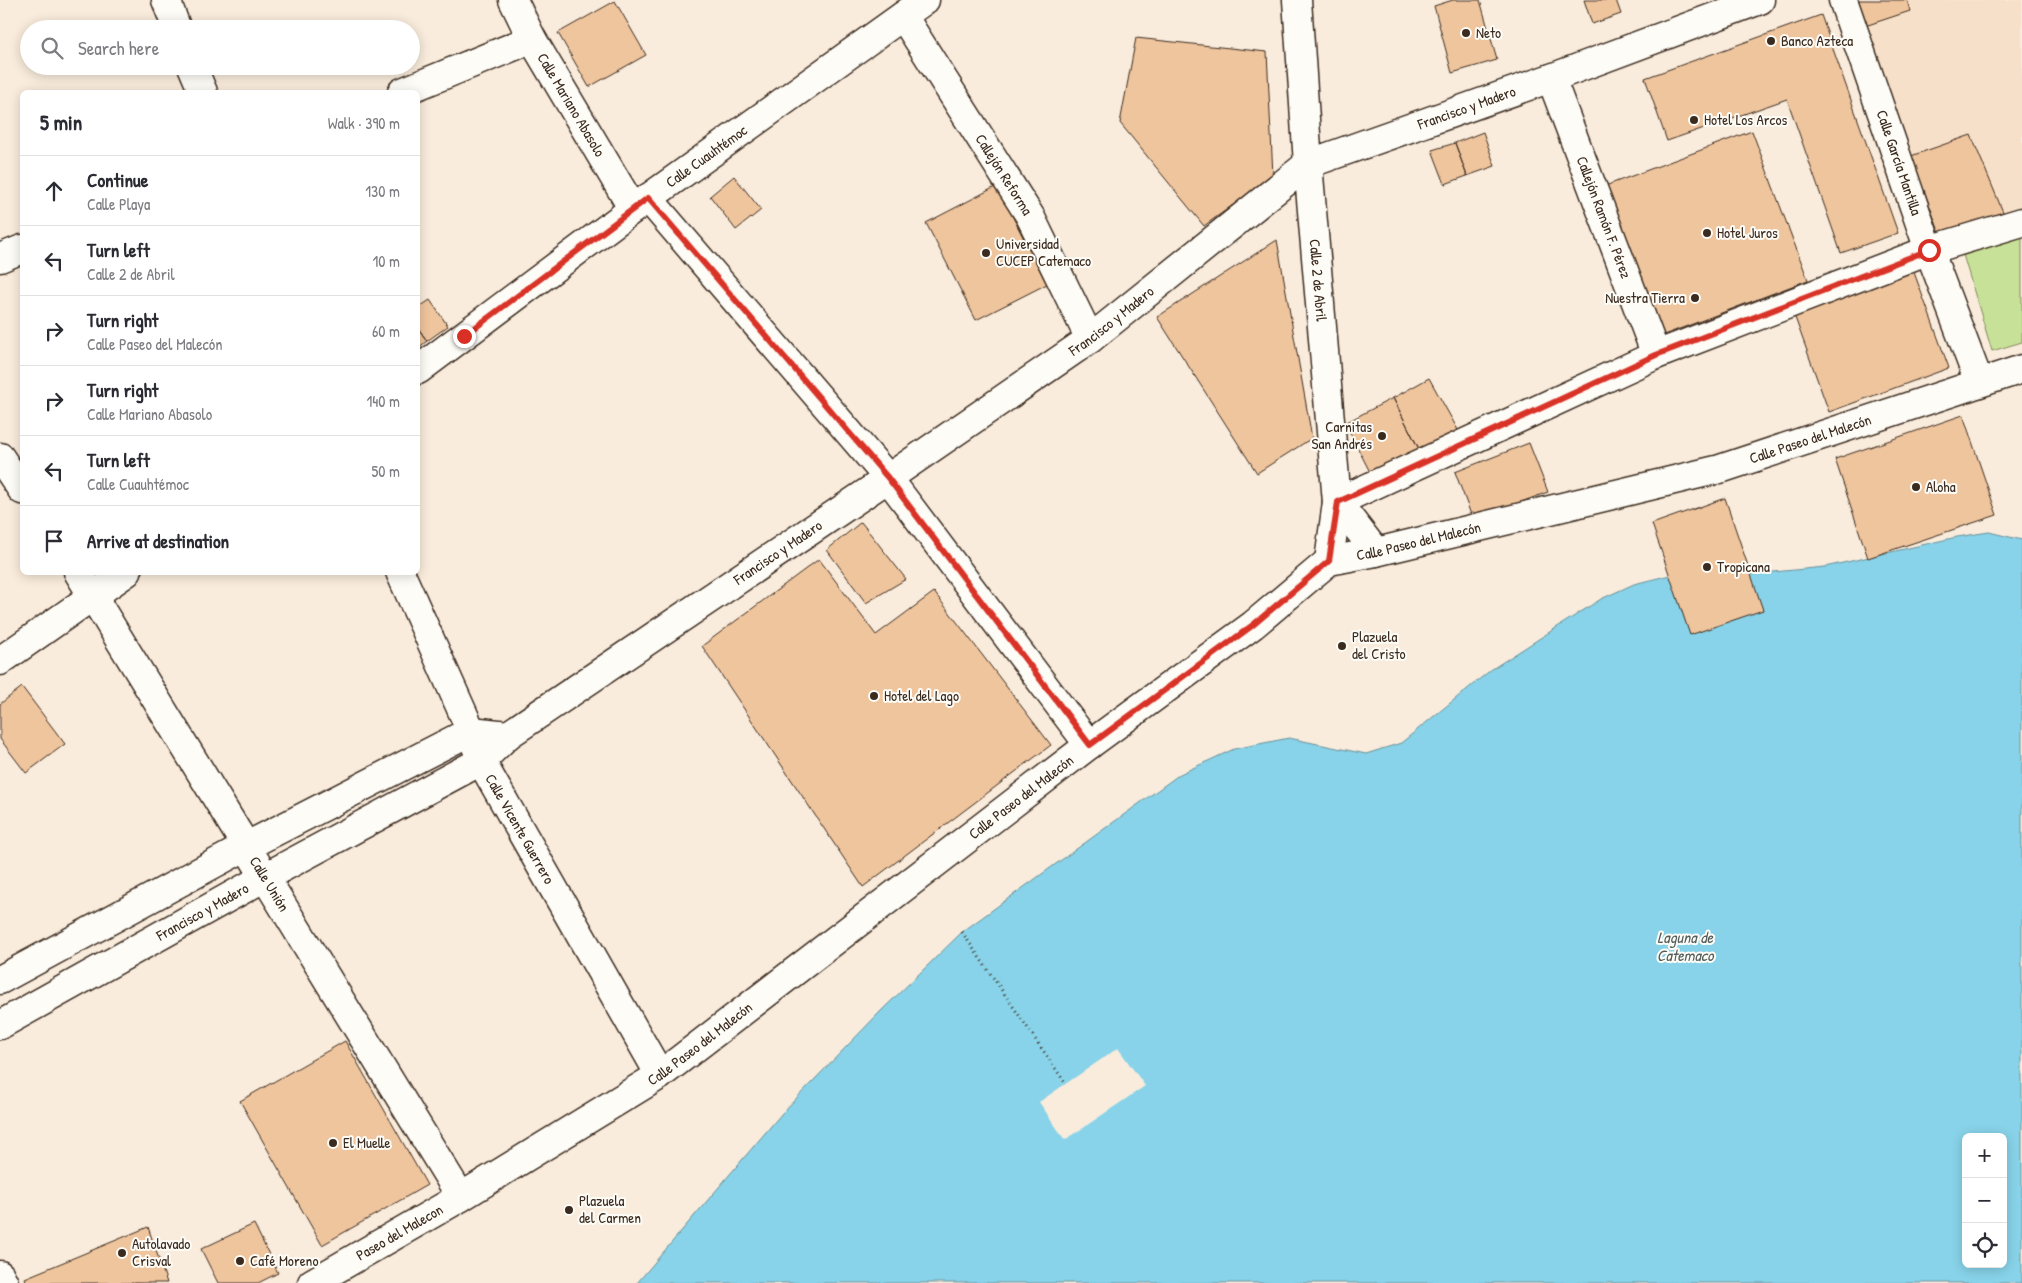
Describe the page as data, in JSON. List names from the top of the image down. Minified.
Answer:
{"streets":{"street":["Calle Mariano Abasolo","Francisco y Madero","Calle Cuauhtémoc","Calle García Mantilla","Callejón Reforma","Callejón Ramón F. Pérez","Calle 2 de Abril","Calle Paseo del Malecón","Calle Vicente Guerrero","Calle Unión","Paseo del Malecon"]},"crossings":[["Calle Mariano Abasolo","Francisco y Madero"],["Calle Mariano Abasolo","Calle Cuauhtémoc"],["Calle Mariano Abasolo","Calle Paseo del Malecón"],["Francisco y Madero","Callejón Reforma"],["Francisco y Madero","Callejón Ramón F. Pérez"],["Francisco y Madero","Calle 2 de Abril"],["Francisco y Madero","Calle Vicente Guerrero"],["Francisco y Madero","Calle Unión"],["Calle Cuauhtémoc","Callejón Reforma"],["Calle García Mantilla","Calle Paseo del Malecón"],["Calle 2 de Abril","Calle Paseo del Malecón"],["Calle Paseo del Malecón","Calle Vicente Guerrero"],["Calle Paseo del Malecón","Calle Unión"],["Calle Paseo del Malecón","Paseo del Malecon"],["Calle Unión","Paseo del Malecon"]],"water":["Laguna de Catemaco"],"places":["Neto","Banco Azteca","Hotel Los Arcos","Hotel Juros","Universidad CUCEP Catemaco","Nuestra Tierra","Carnitas San Andrés","Aloha","Tropicana","Plazuela del Cristo","Hotel del Lago","El Muelle","Plazuela del Carmen","Autolavado Crisval","Café Moreno"],"page":{"search":"Search here","heading":["5 min","Walk · 390 m"],"list":[["Continue","Calle Playa","130 m"],["Turn left","Calle 2 de Abril","10 m"],["Turn right","Calle Paseo del Malecón","60 m"],["Turn right","Calle Mariano Abasolo","140 m"],["Turn left","Calle Cuauhtémoc","50 m"],"Arrive at destination"],"map_buttons":["+","−"]}}
